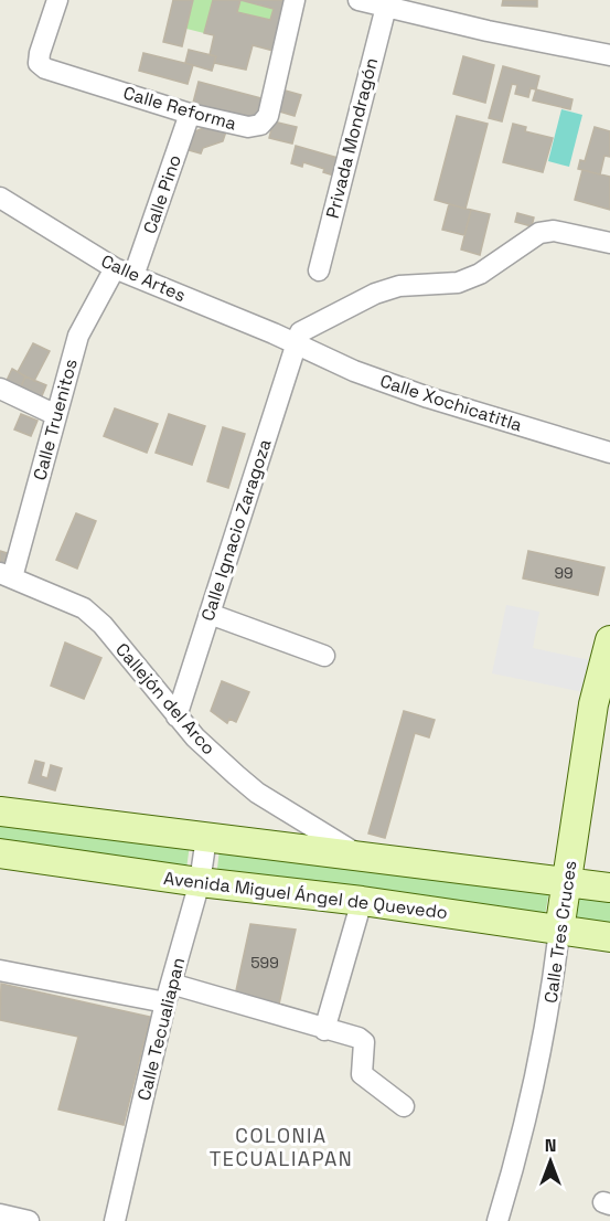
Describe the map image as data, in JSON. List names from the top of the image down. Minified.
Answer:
{"streets":{"main road":["Avenida Miguel Ángel de Quevedo","Calle Tres Cruces"],"street":["Calle Reforma","Privada Mondragón","Calle Pino","Calle Artes","Calle Xochicatitla","Calle Truenitos","Calle Ignacio Zaragoza","Callejón del Arco","Calle Tecualiapan"]},"crossings":[["Calle Reforma","Calle Pino"],["Calle Pino","Calle Artes"],["Calle Artes","Calle Xochicatitla"],["Calle Artes","Calle Truenitos"],["Calle Artes","Calle Ignacio Zaragoza"],["Calle Xochicatitla","Calle Ignacio Zaragoza"],["Calle Truenitos","Callejón del Arco"],["Calle Ignacio Zaragoza","Callejón del Arco"],["Avenida Miguel Ángel de Quevedo","Calle Tres Cruces"],["Avenida Miguel Ángel de Quevedo","Calle Tecualiapan"]],"districts":["COLONIA TECUALIAPAN"],"house_numbers":["99","599"],"north":"top"}
